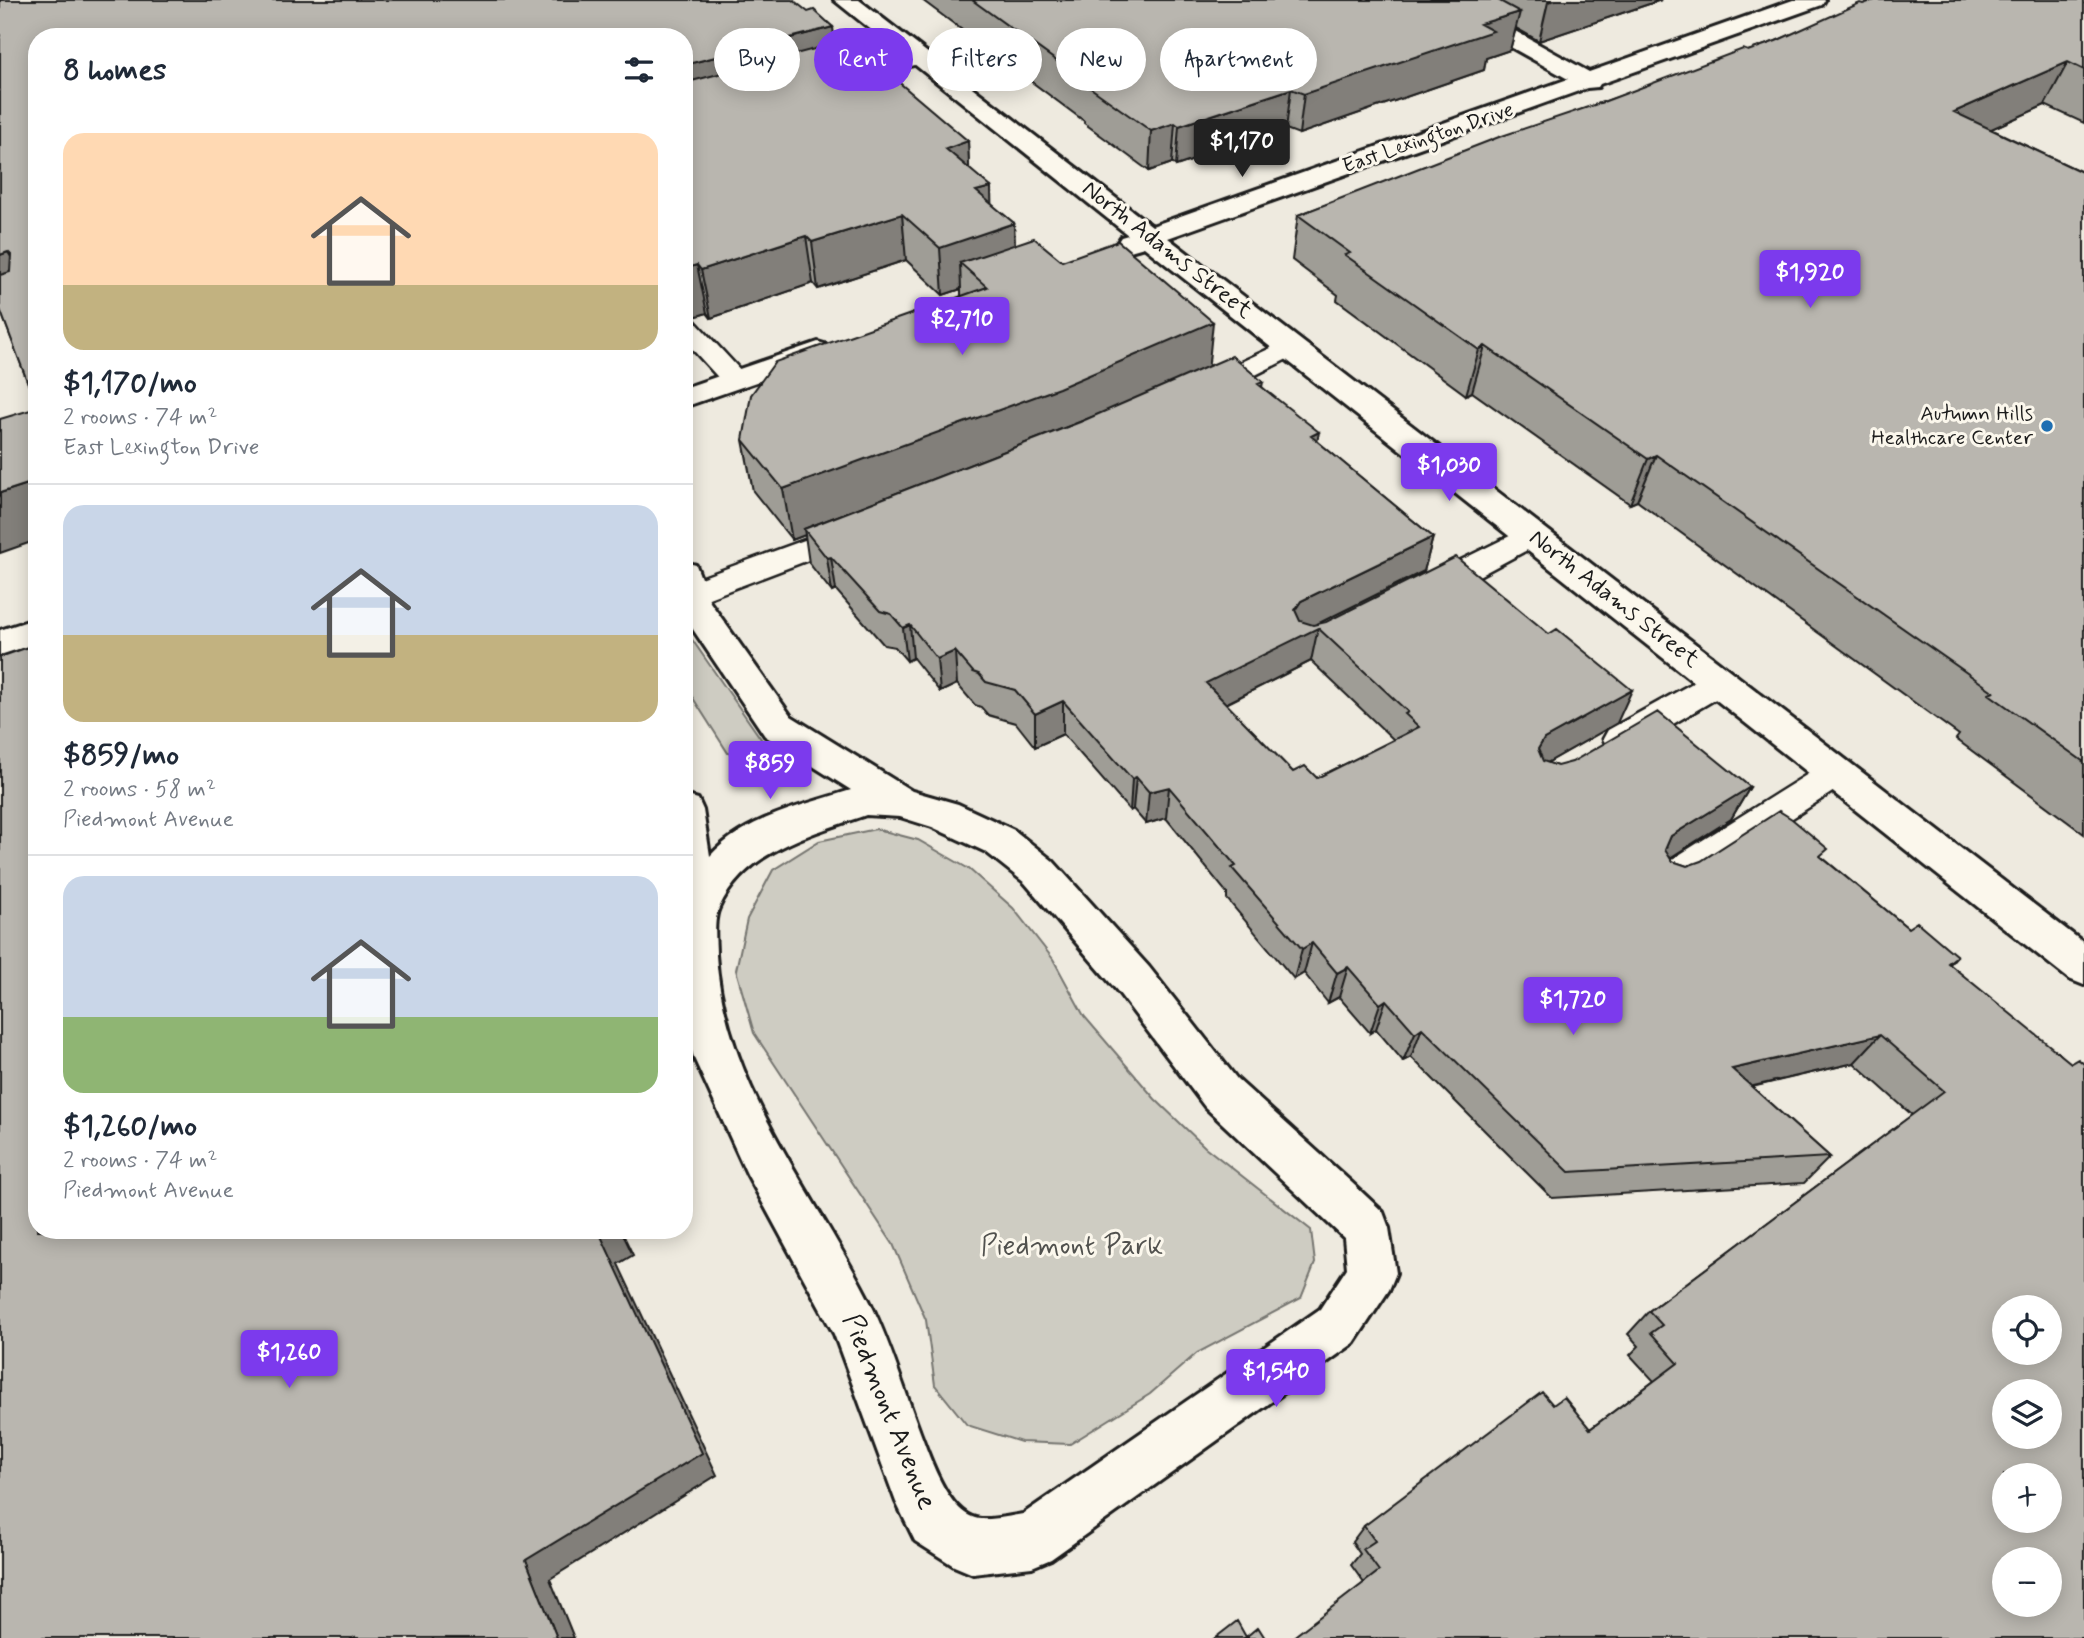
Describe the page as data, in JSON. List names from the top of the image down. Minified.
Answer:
{"streets":{"street":["East Lexington Drive","North Adams Street","Piedmont Avenue"]},"crossings":[["East Lexington Drive","North Adams Street"]],"parks":["Piedmont Park"],"places":["Autumn Hills Healthcare Center"],"page":{"chip":["Buy","Rent","Filters","New","Apartment"],"heading":"8 homes","list":[{"name":"$1,170/mo","note":"2 rooms · 74 m² · East Lexington Drive"},{"name":"$859/mo","note":"2 rooms · 58 m² · Piedmont Avenue"},{"name":"$1,260/mo","note":"2 rooms · 74 m² · Piedmont Avenue"}],"price":["$1,170","$1,920","$2,710","$1,030","$859","$1,720","$1,260","$1,540"],"map_buttons":["+","−"]}}
